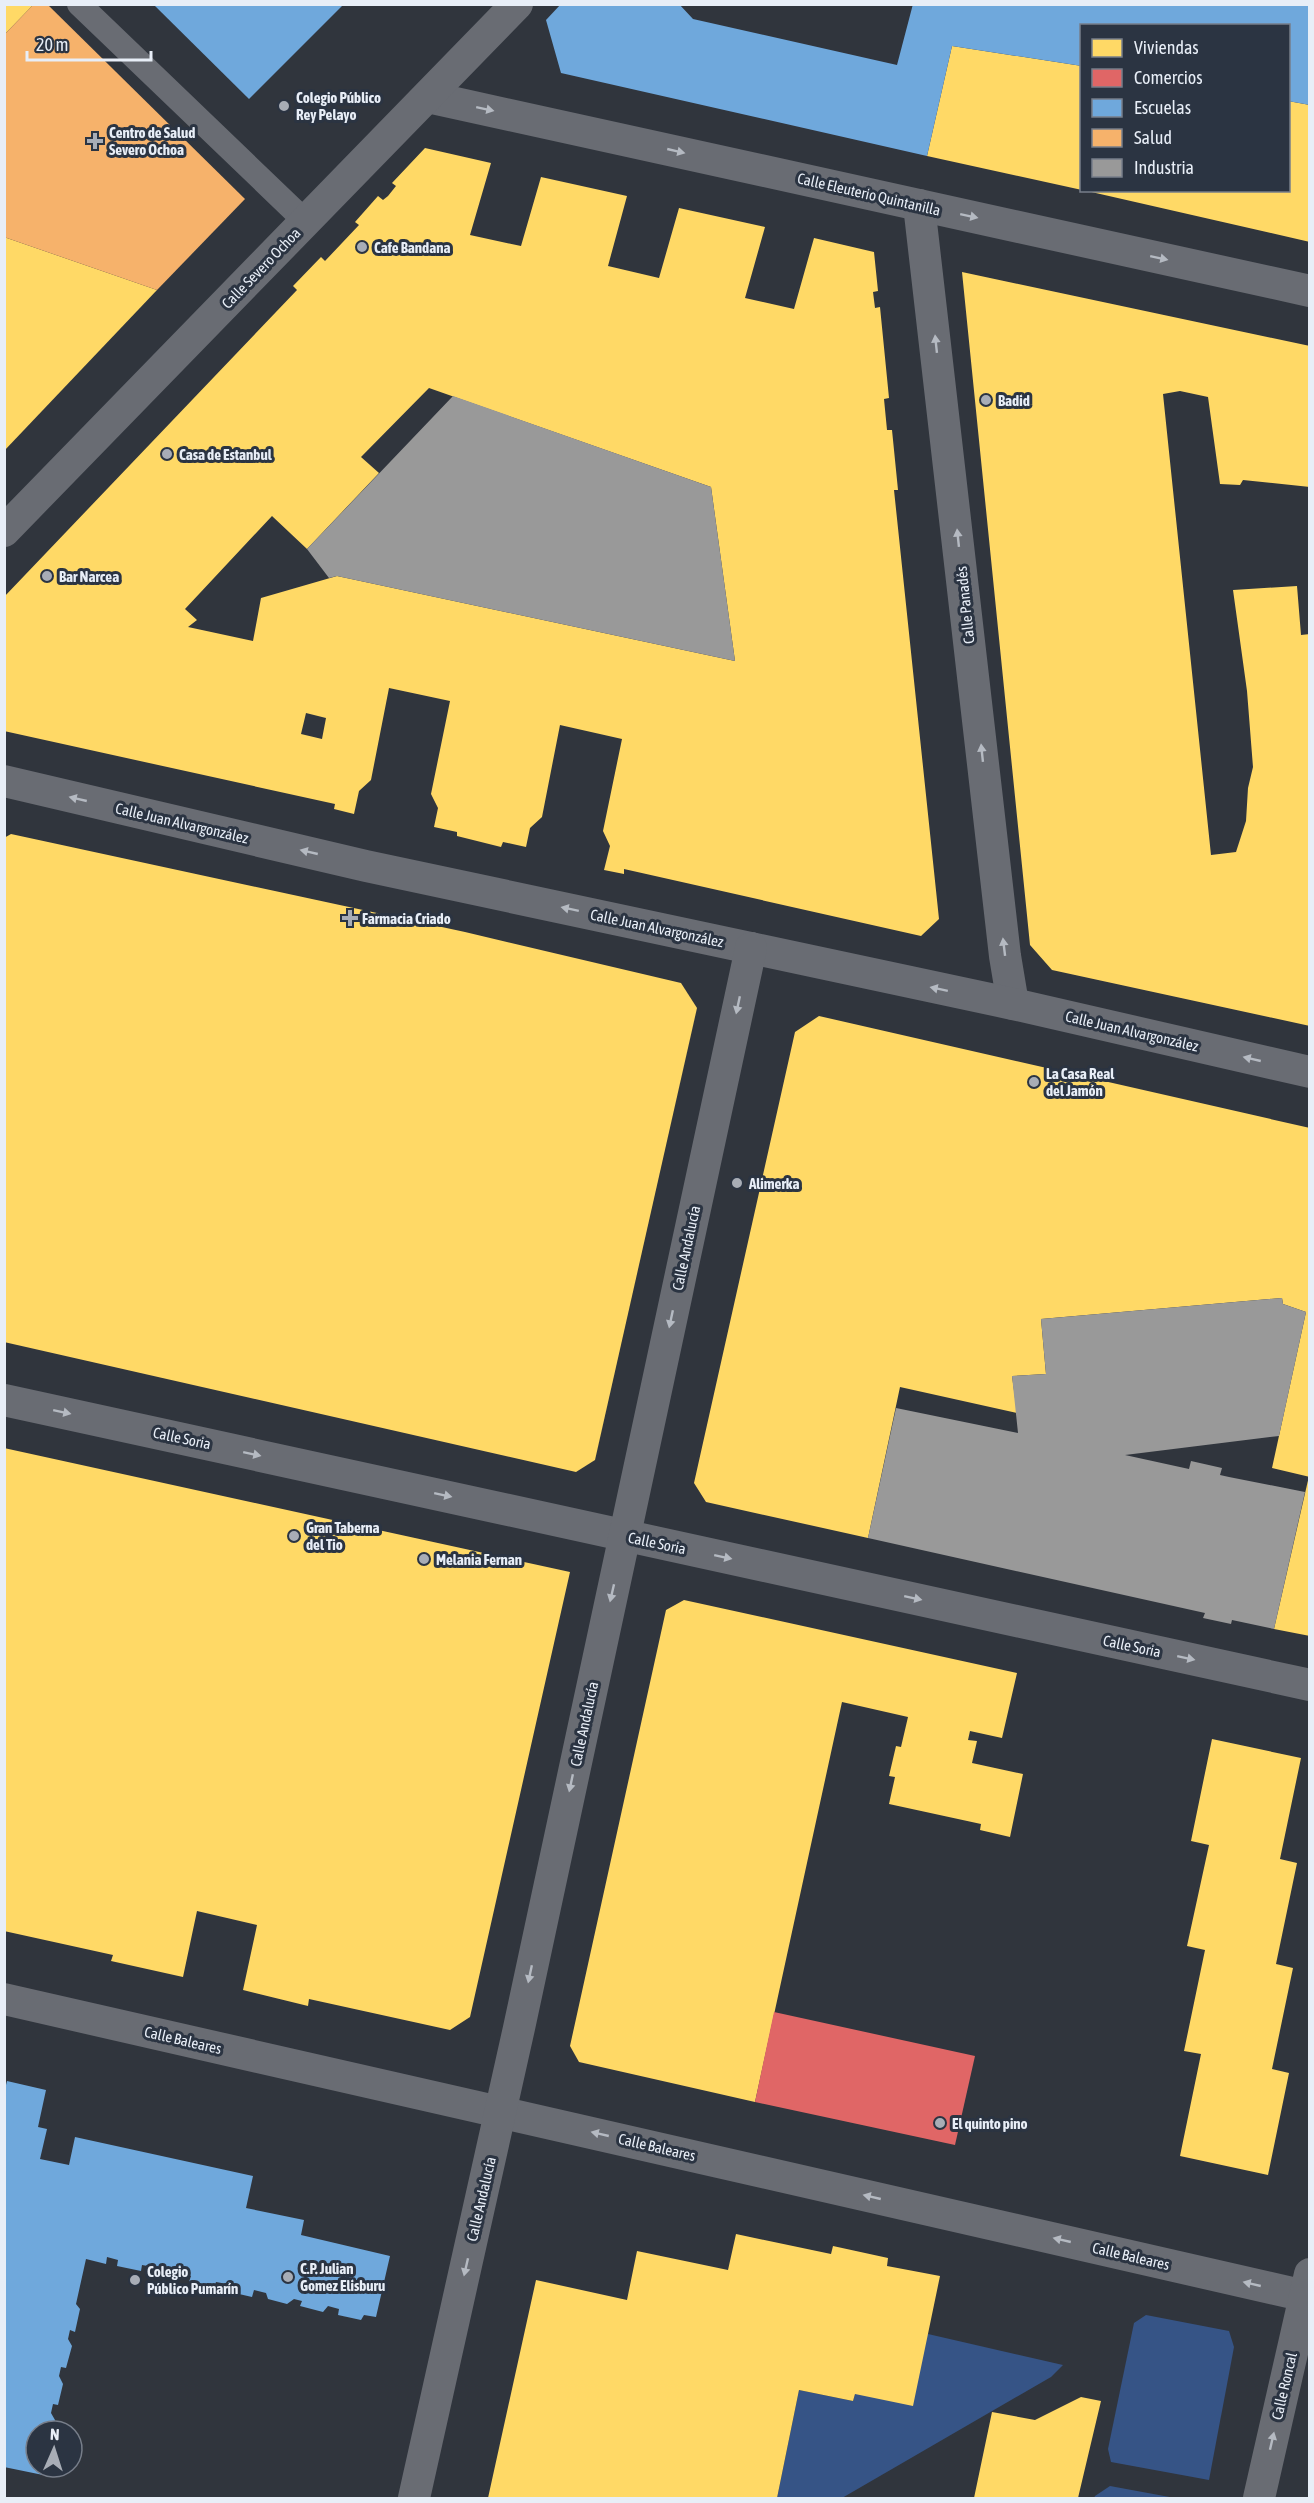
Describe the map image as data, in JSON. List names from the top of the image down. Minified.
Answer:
{"streets":{"street":["Calle Eleuterio Quintanilla","Calle Severo Ochoa","Calle Panadés","Calle Juan Alvargonzález","Calle Andalucía","Calle Soria","Calle Baleares","Calle Roncal"]},"crossings":[["Calle Eleuterio Quintanilla","Calle Severo Ochoa"],["Calle Eleuterio Quintanilla","Calle Panadés"],["Calle Panadés","Calle Juan Alvargonzález"],["Calle Juan Alvargonzález","Calle Andalucía"],["Calle Andalucía","Calle Soria"],["Calle Andalucía","Calle Baleares"],["Calle Baleares","Calle Roncal"]],"one_way":["Calle Eleuterio Quintanilla","Calle Panadés","Calle Juan Alvargonzález","Calle Andalucía","Calle Soria","Calle Baleares","Calle Roncal"],"places":{"other":["Colegio Público Rey Pelayo","Cafe Bandana","Badid","Casa de Estanbul","Bar Narcea","La Casa Real del Jamón","Alimerka","Gran Taberna del Tio","Melania Fernan","El quinto pino","C.P. Julian Gomez Elisburu","Colegio Público Pumarín"],"health":["Centro de Salud Severo Ochoa","Farmacia Criado"]},"legend":["Viviendas","Comercios","Escuelas","Salud","Industria"],"scale_bar":"20 m","north":"top"}
